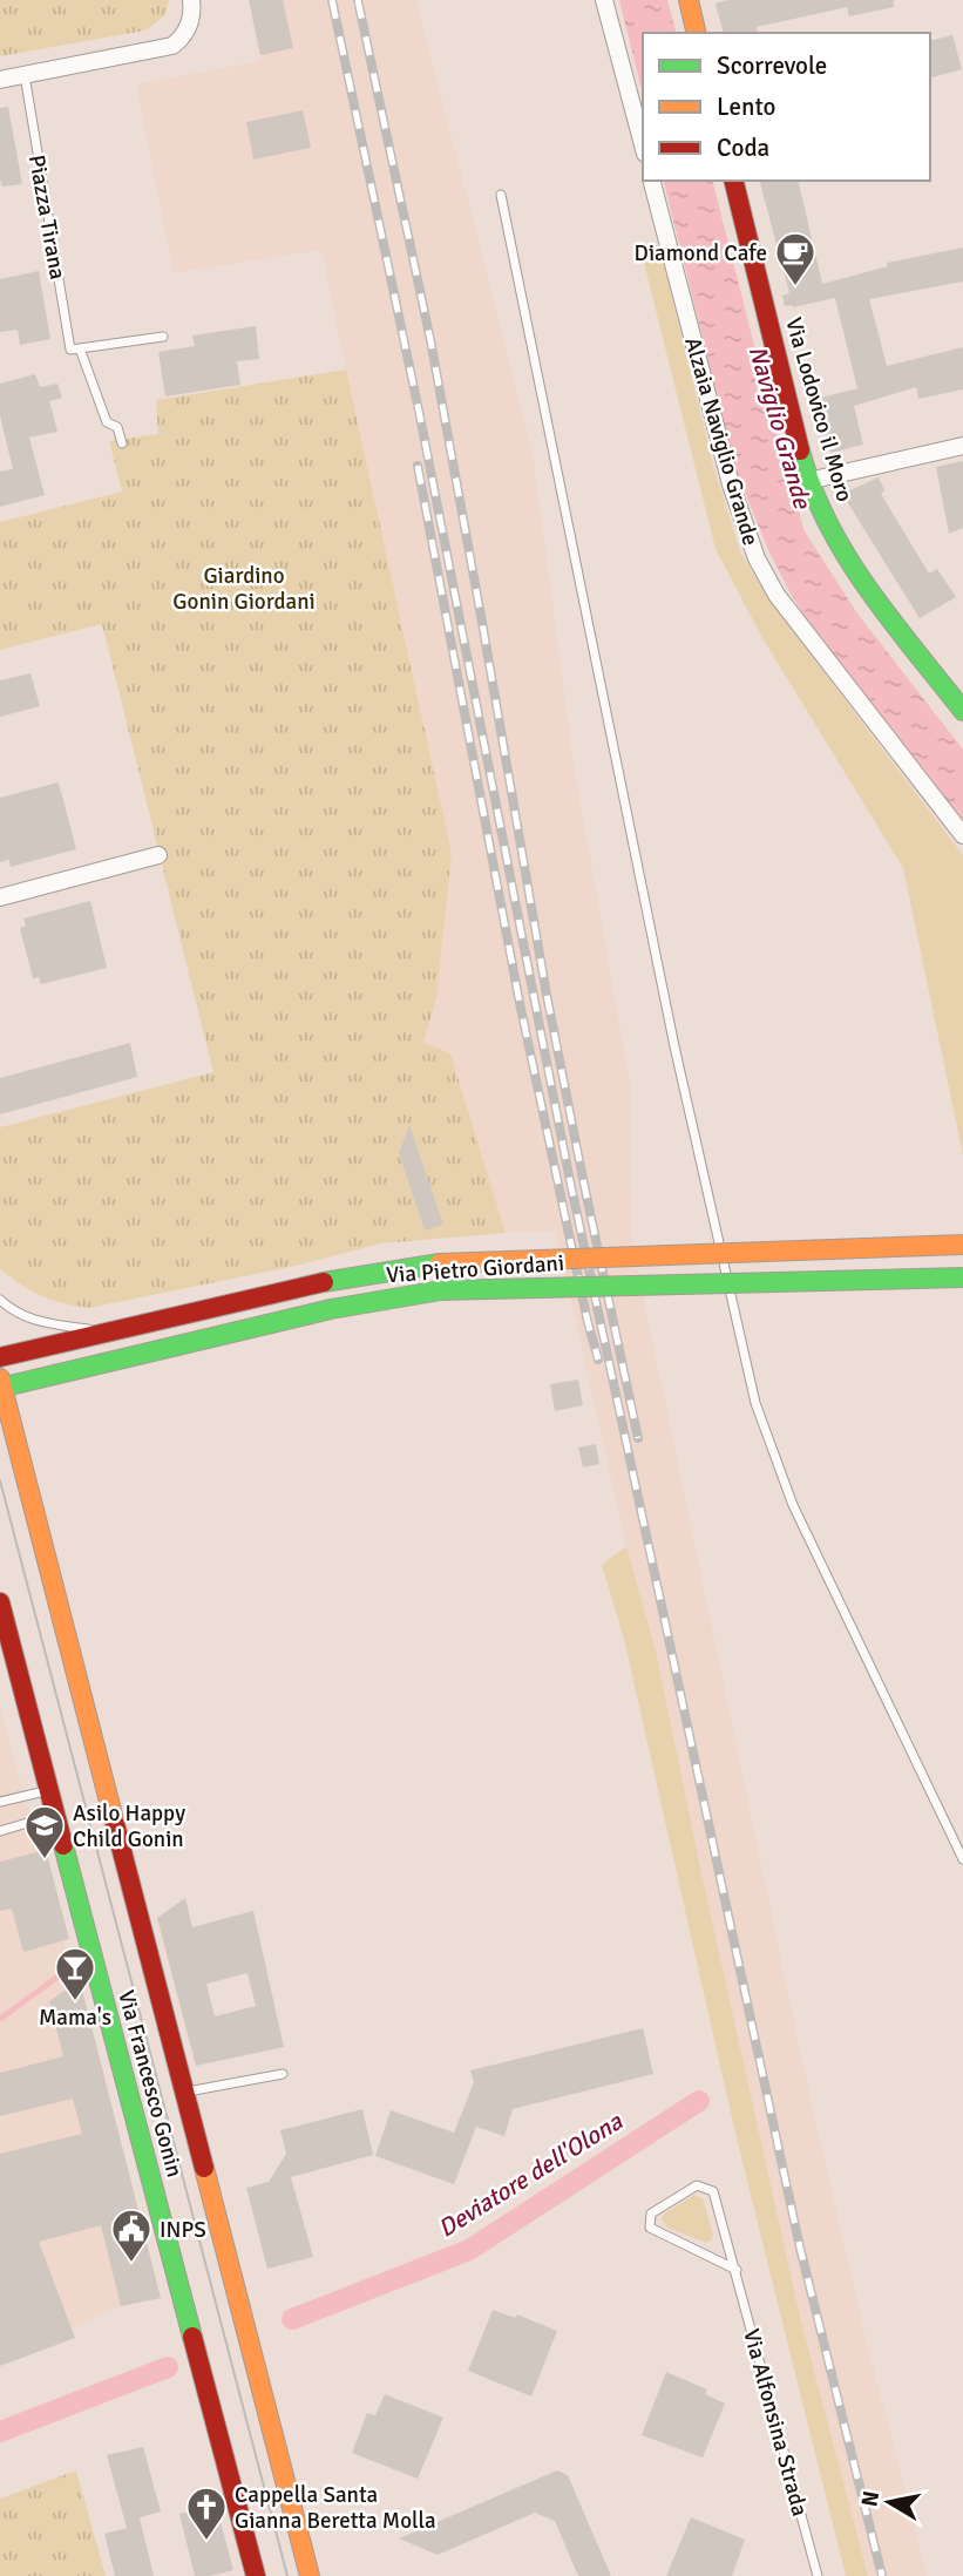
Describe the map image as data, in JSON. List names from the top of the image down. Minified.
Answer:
{"streets":{"street":["Via Lodovico il Moro","Alzaia Naviglio Grande","Via Pietro Giordani","Via Francesco Gonin"],"lane":["Piazza Tirana","Via Alfonsina Strada"]},"crossings":[["Via Pietro Giordani","Via Francesco Gonin"]],"water":["Naviglio Grande","Deviatore dell'Olona"],"parks":["Giardino Gonin Giordani"],"places":{"cafe":["Diamond Cafe"],"school or university":["Asilo Happy Child Gonin"],"bar":["Mama's"],"public building":["INPS"],"church":["Cappella Santa Gianna Beretta Molla"]},"legend":["Scorrevole","Lento","Coda"],"north":"left"}
